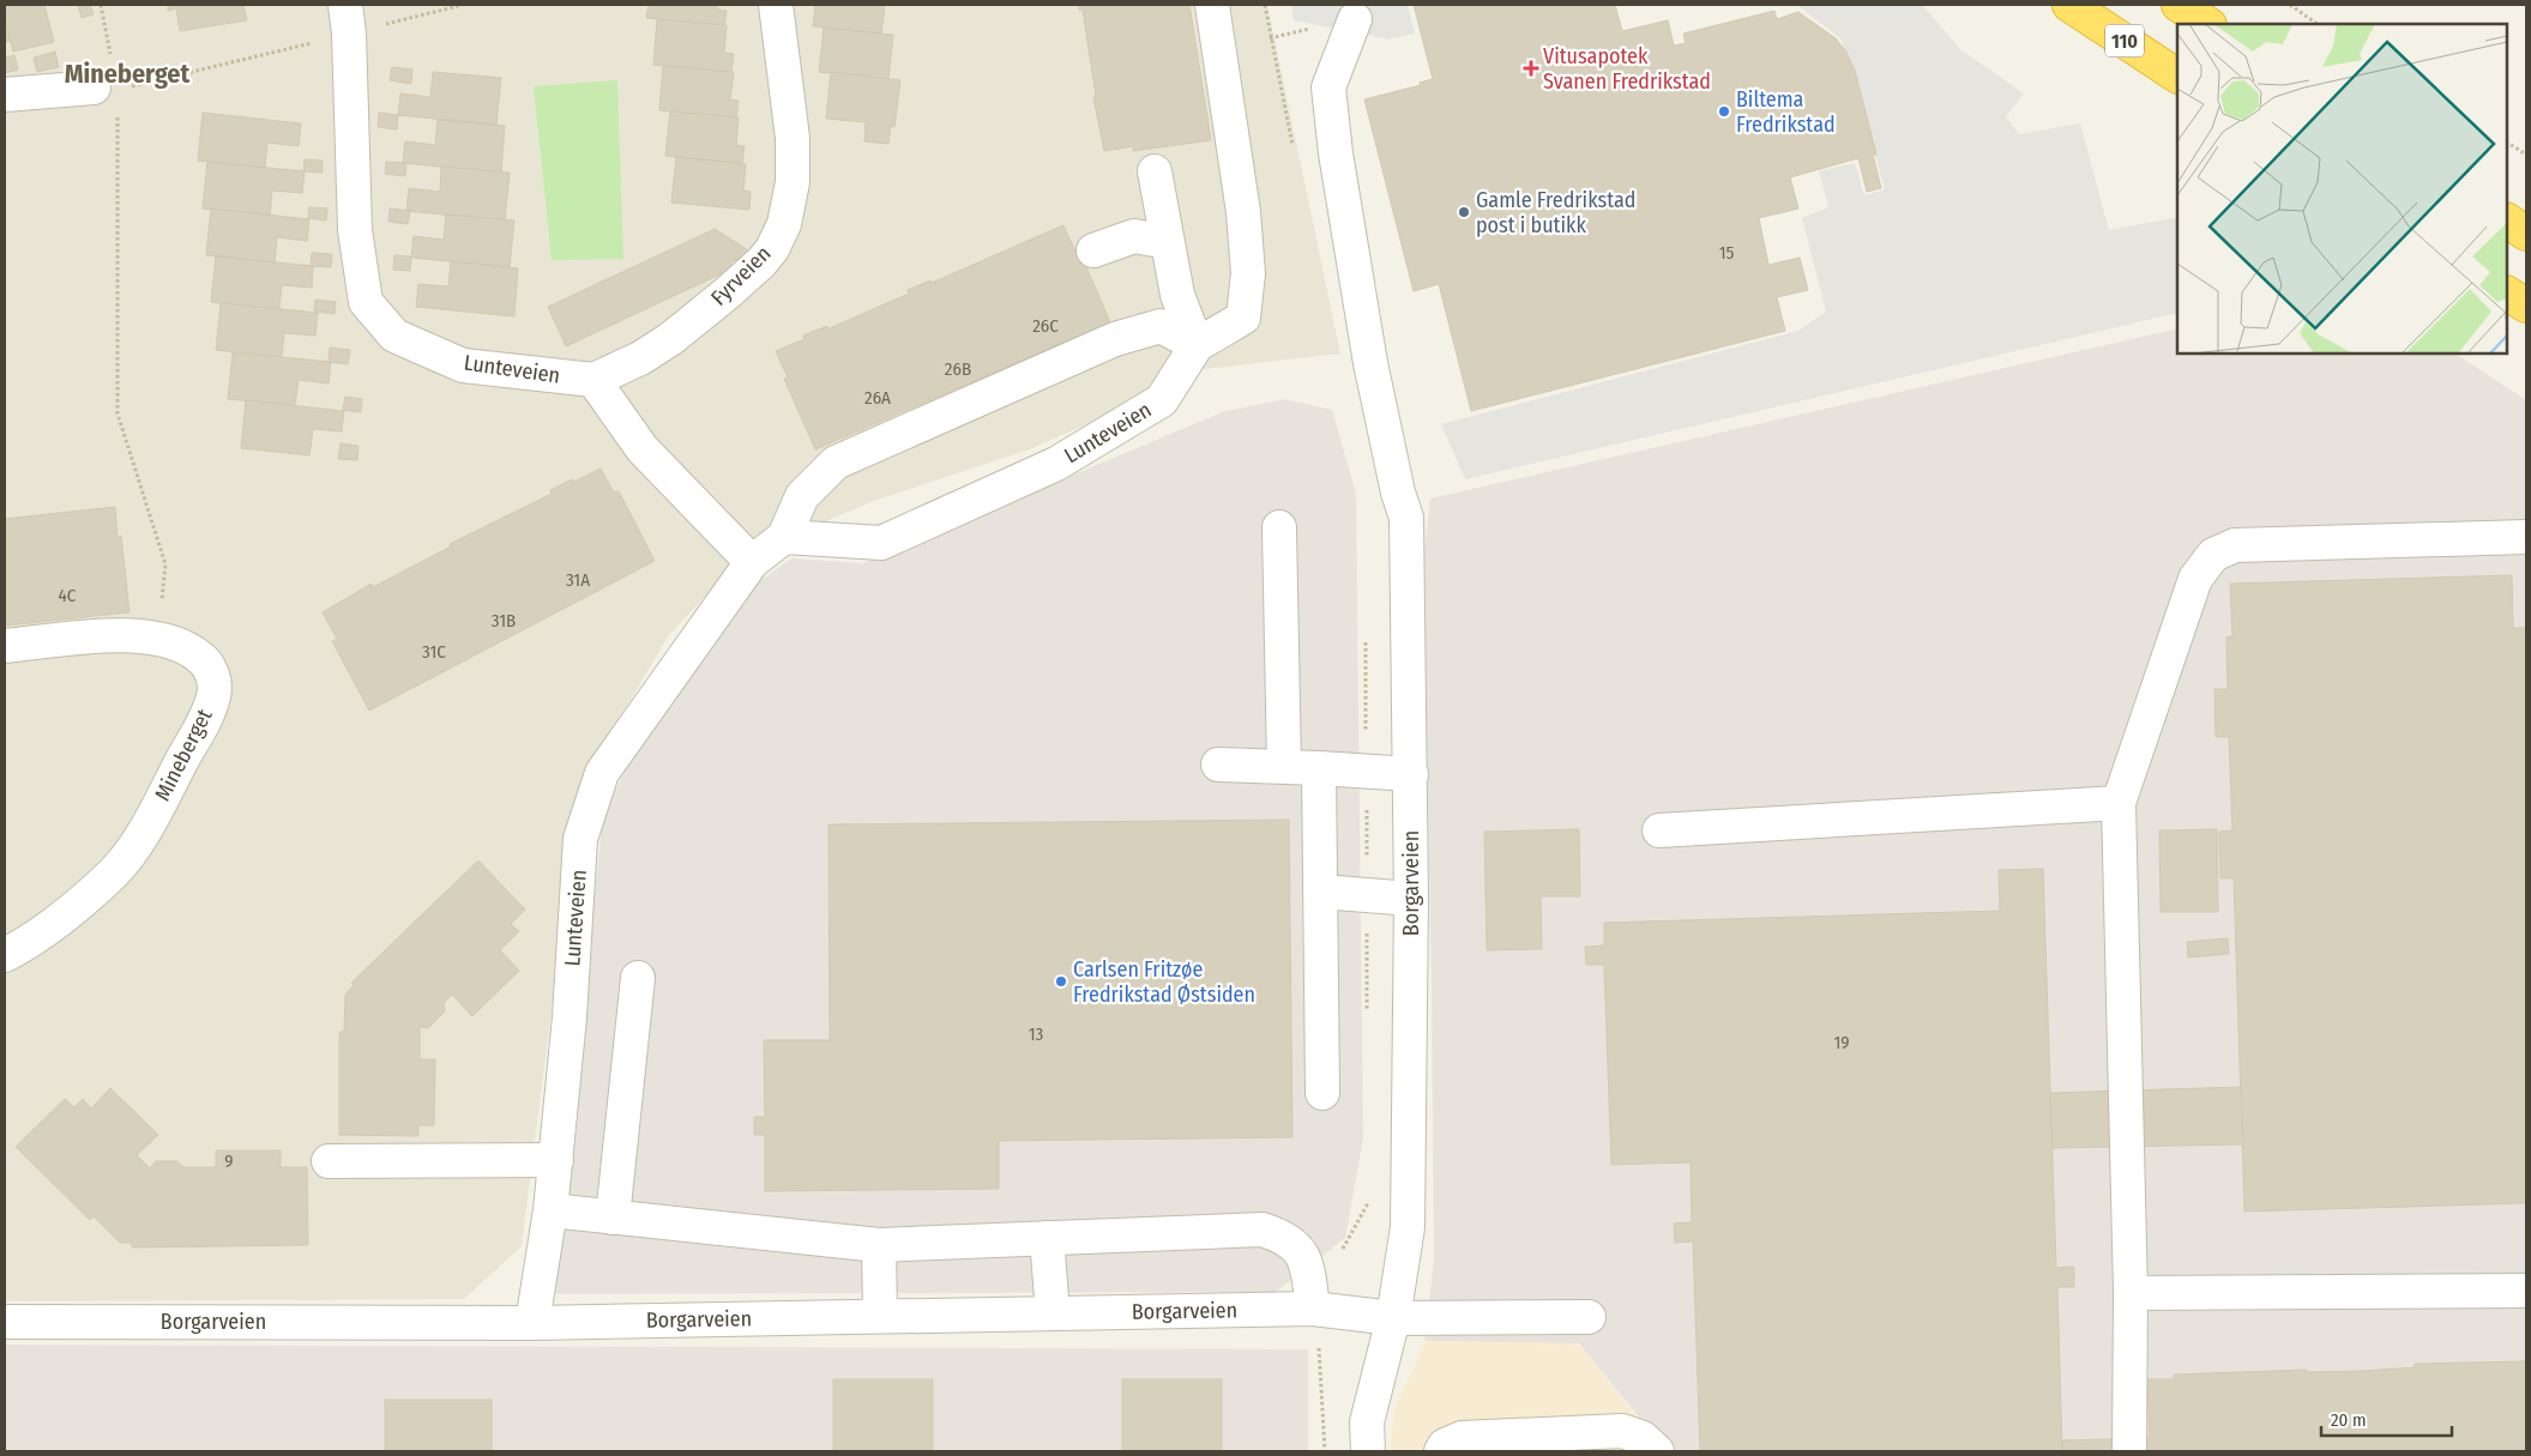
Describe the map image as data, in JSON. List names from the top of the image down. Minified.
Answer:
{"streets":{"highway":["110"],"street":["Fyrveien","Lunteveien","Mineberget","Borgarveien"]},"crossings":[["Fyrveien","Lunteveien"],["Lunteveien","Borgarveien"]],"districts":["Mineberget"],"places":{"health":["Vitusapotek Svanen Fredrikstad"],"other":["Biltema Fredrikstad","Gamle Fredrikstad post i butikk","Carlsen Fritzøe Fredrikstad Østsiden"]},"house_numbers":["15","26C","26B","26A","31A","4C","31B","31C","13","19","9"],"scale_bar":"20 m"}
